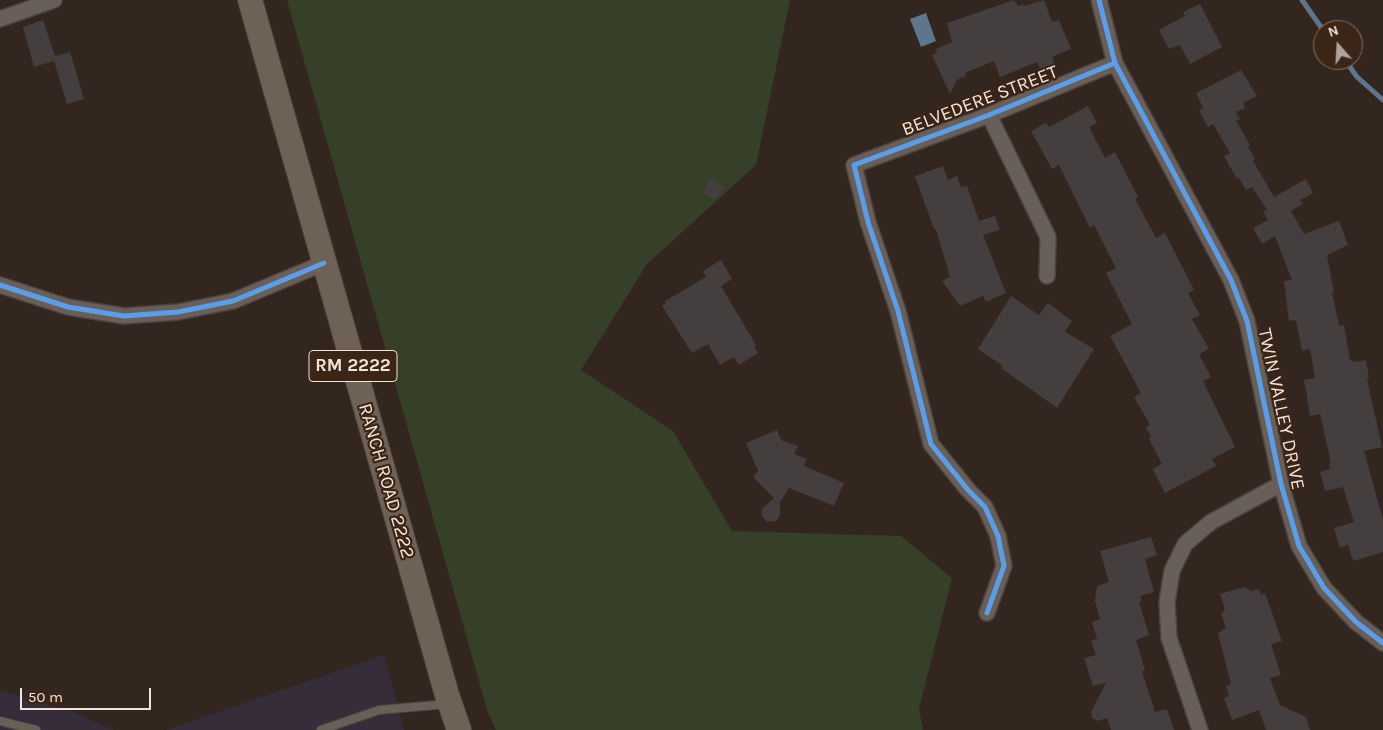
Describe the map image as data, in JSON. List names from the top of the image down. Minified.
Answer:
{"streets":{"main road":["RM 2222","RANCH ROAD 2222"],"street":["BELVEDERE STREET","TWIN VALLEY DRIVE"]},"crossings":[["BELVEDERE STREET","TWIN VALLEY DRIVE"]],"scale_bar":"50 m","north":"top"}
